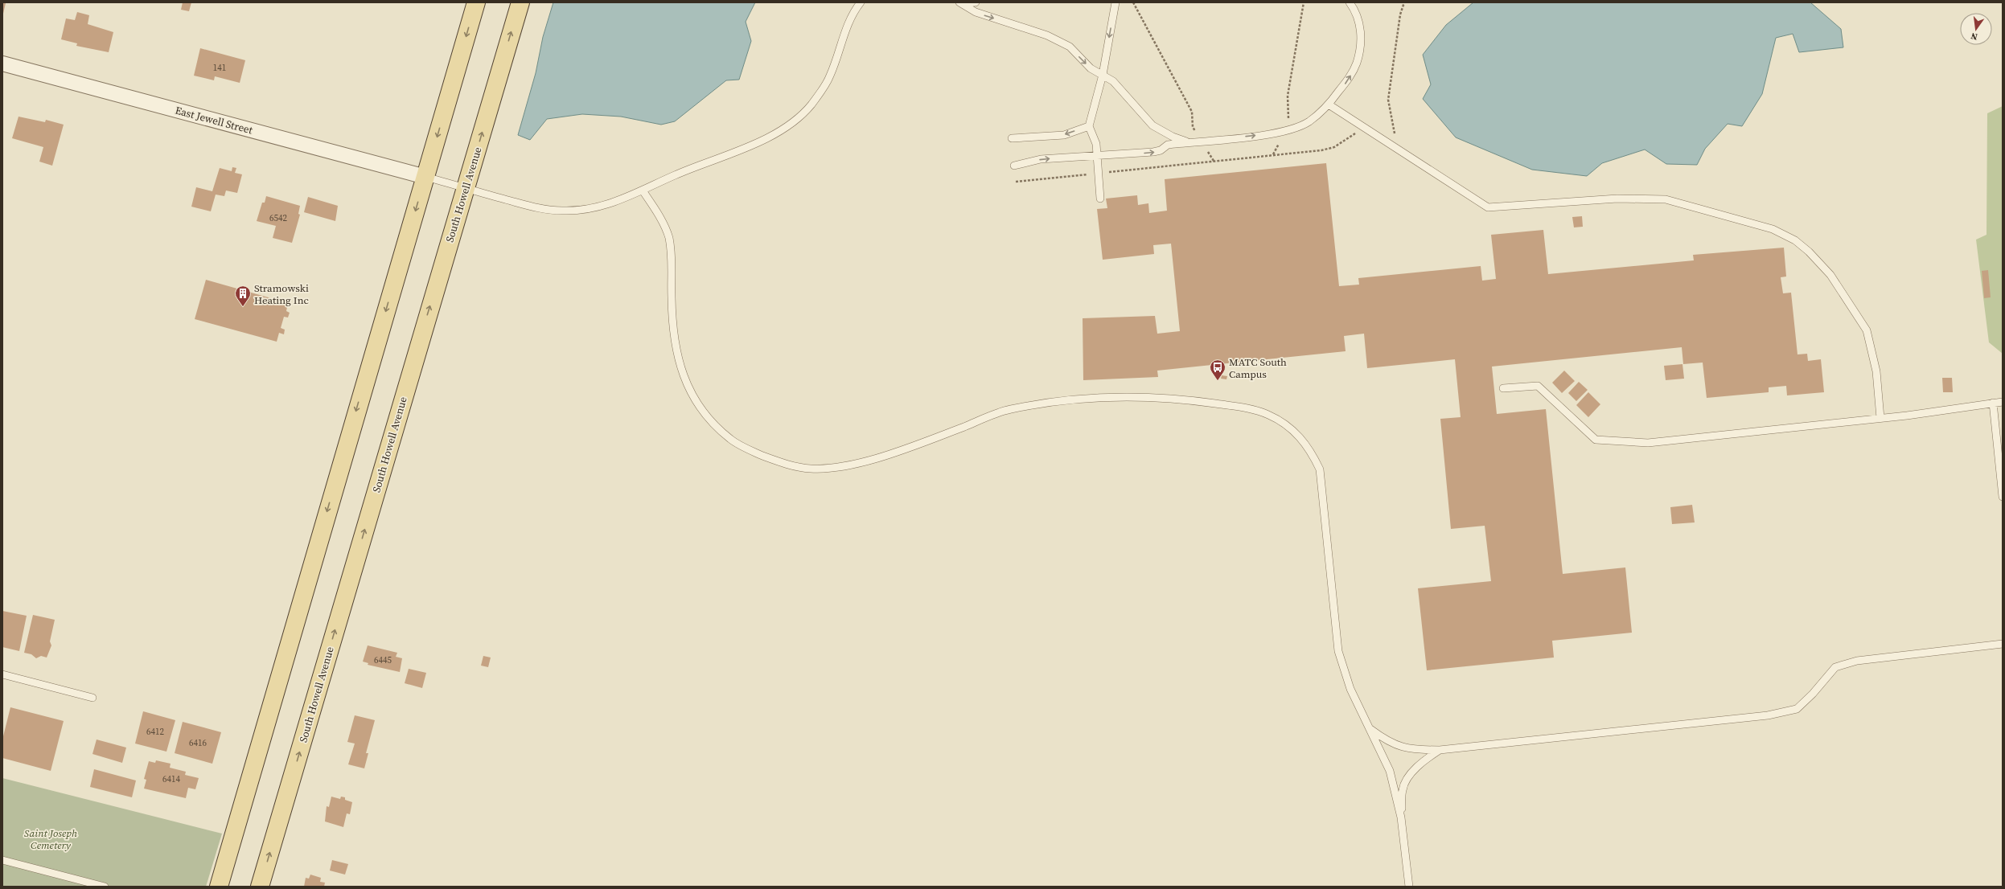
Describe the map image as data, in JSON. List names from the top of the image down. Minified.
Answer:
{"streets":{"main road":["South Howell Avenue"],"street":["East Jewell Street"]},"parks":["Saint Joseph Cemetery"],"places":{"building":["Stramowski Heating Inc"],"bus stop":["MATC South Campus"]},"house_numbers":["141","6542","6445","6412","6416","6414"],"north":"bottom"}
